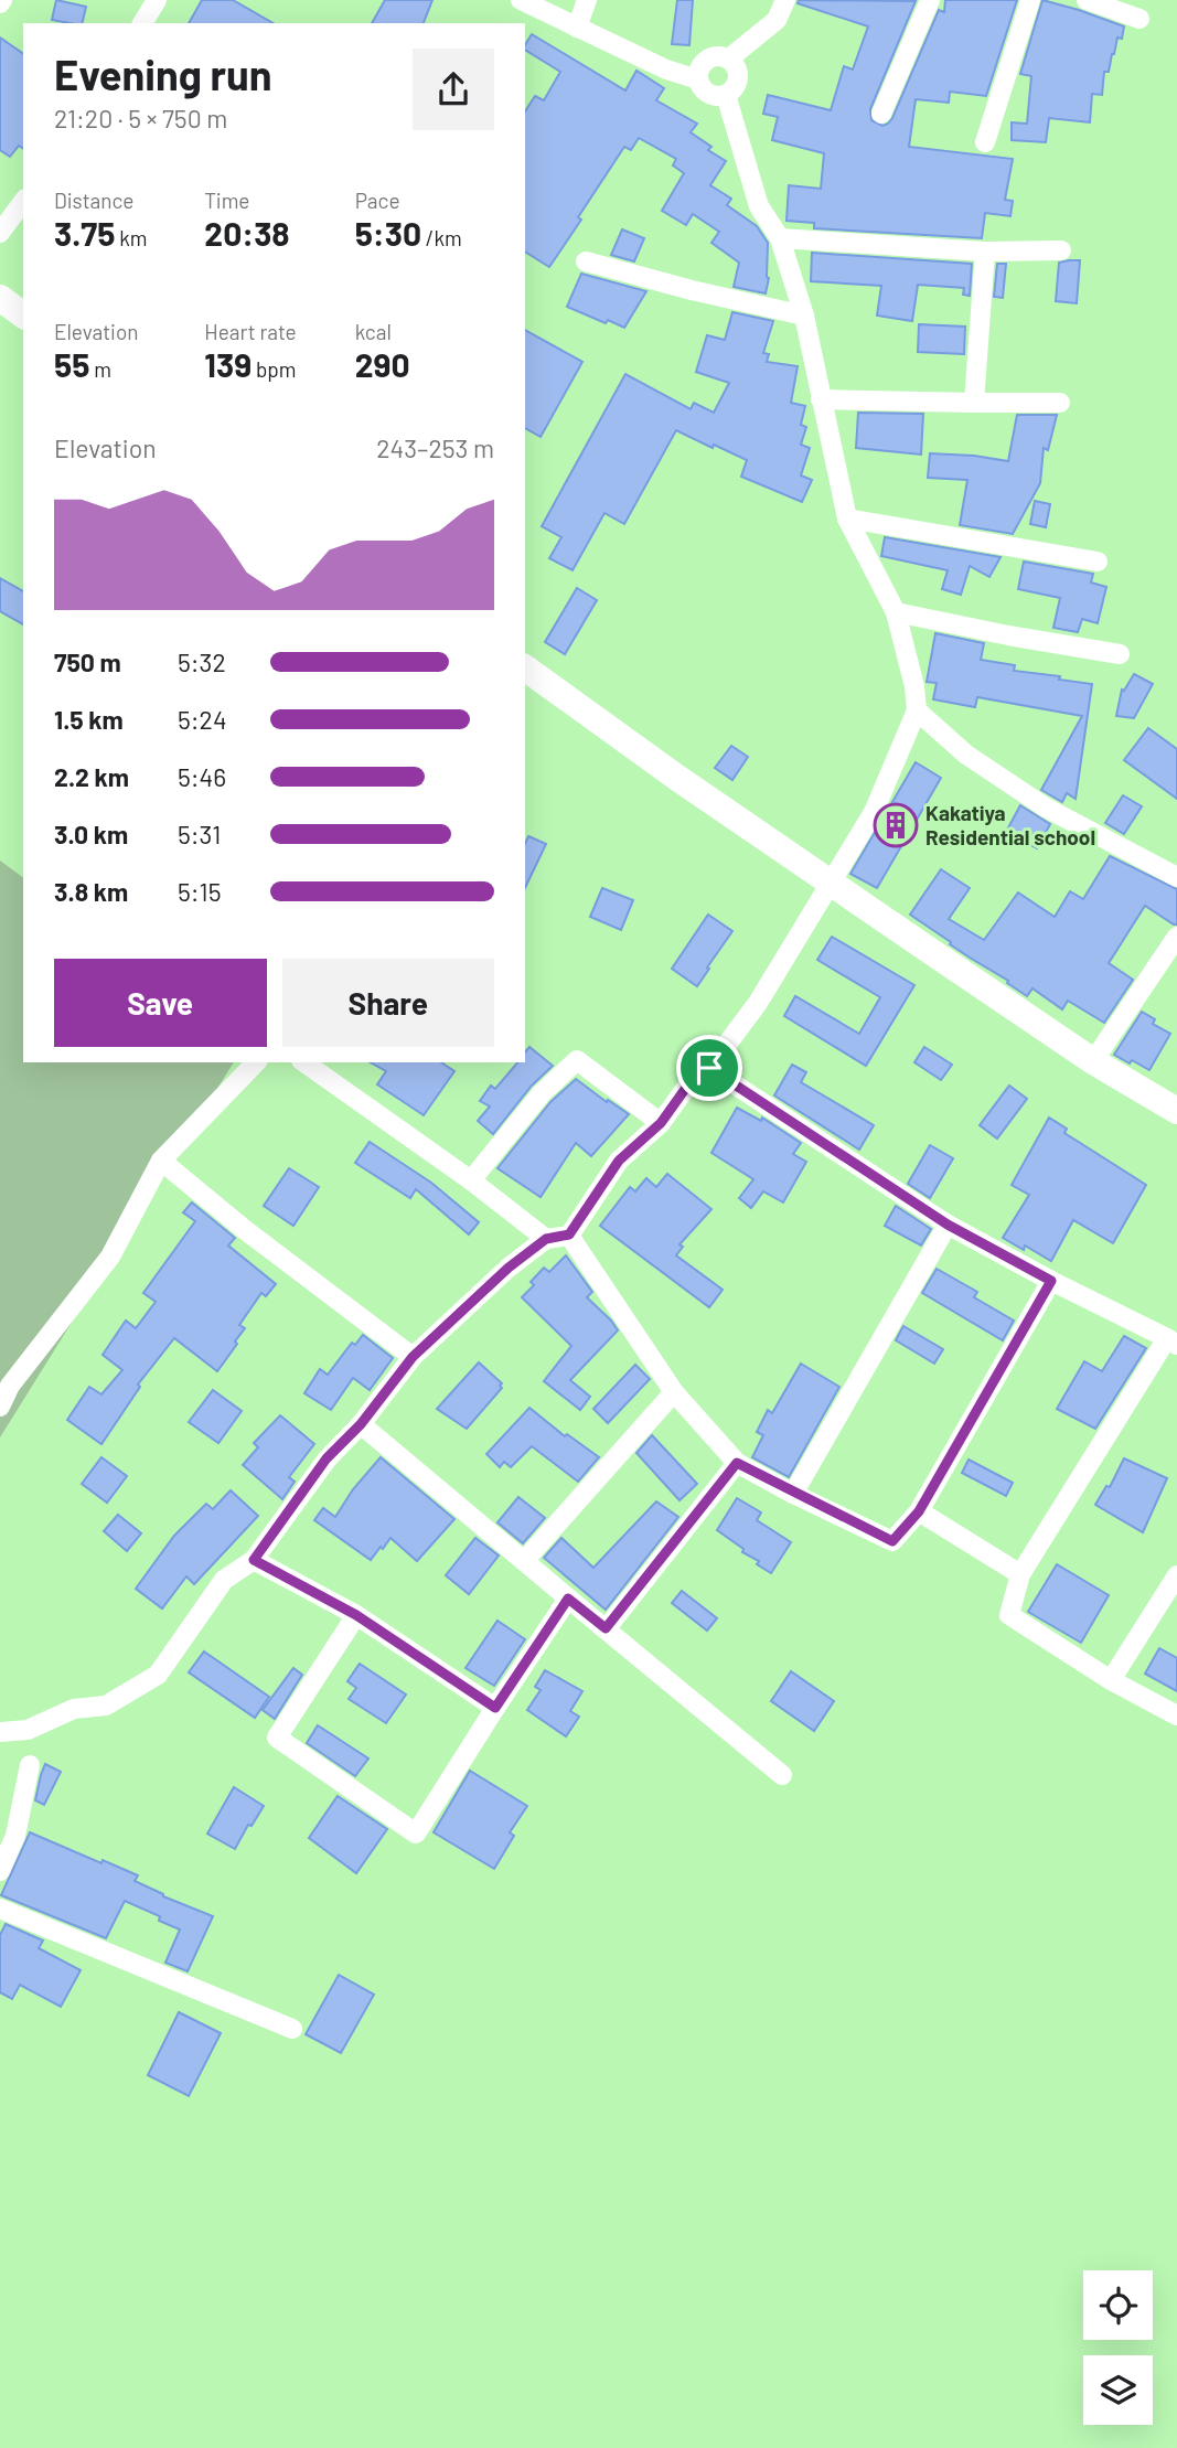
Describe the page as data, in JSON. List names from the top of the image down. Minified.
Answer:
{"places":{"building":["Kakatiya Residential school"]},"page":{"heading":["Evening run","21:20 · 5 × 750 m"],"stats":[["Distance","3.75 km"],["Time","20:38"],["Pace","5:30 /km"],["Elevation","55 m"],["Heart rate","139 bpm"],["kcal","290"]],"chart":["Elevation","243–253 m"],"list":[{"name":"750 m","note":"5:32"},{"name":"1.5 km","note":"5:24"},{"name":"2.2 km","note":"5:46"},{"name":"3.0 km","note":"5:31"},{"name":"3.8 km","note":"5:15"}],"buttons":["Save","Share"]}}
